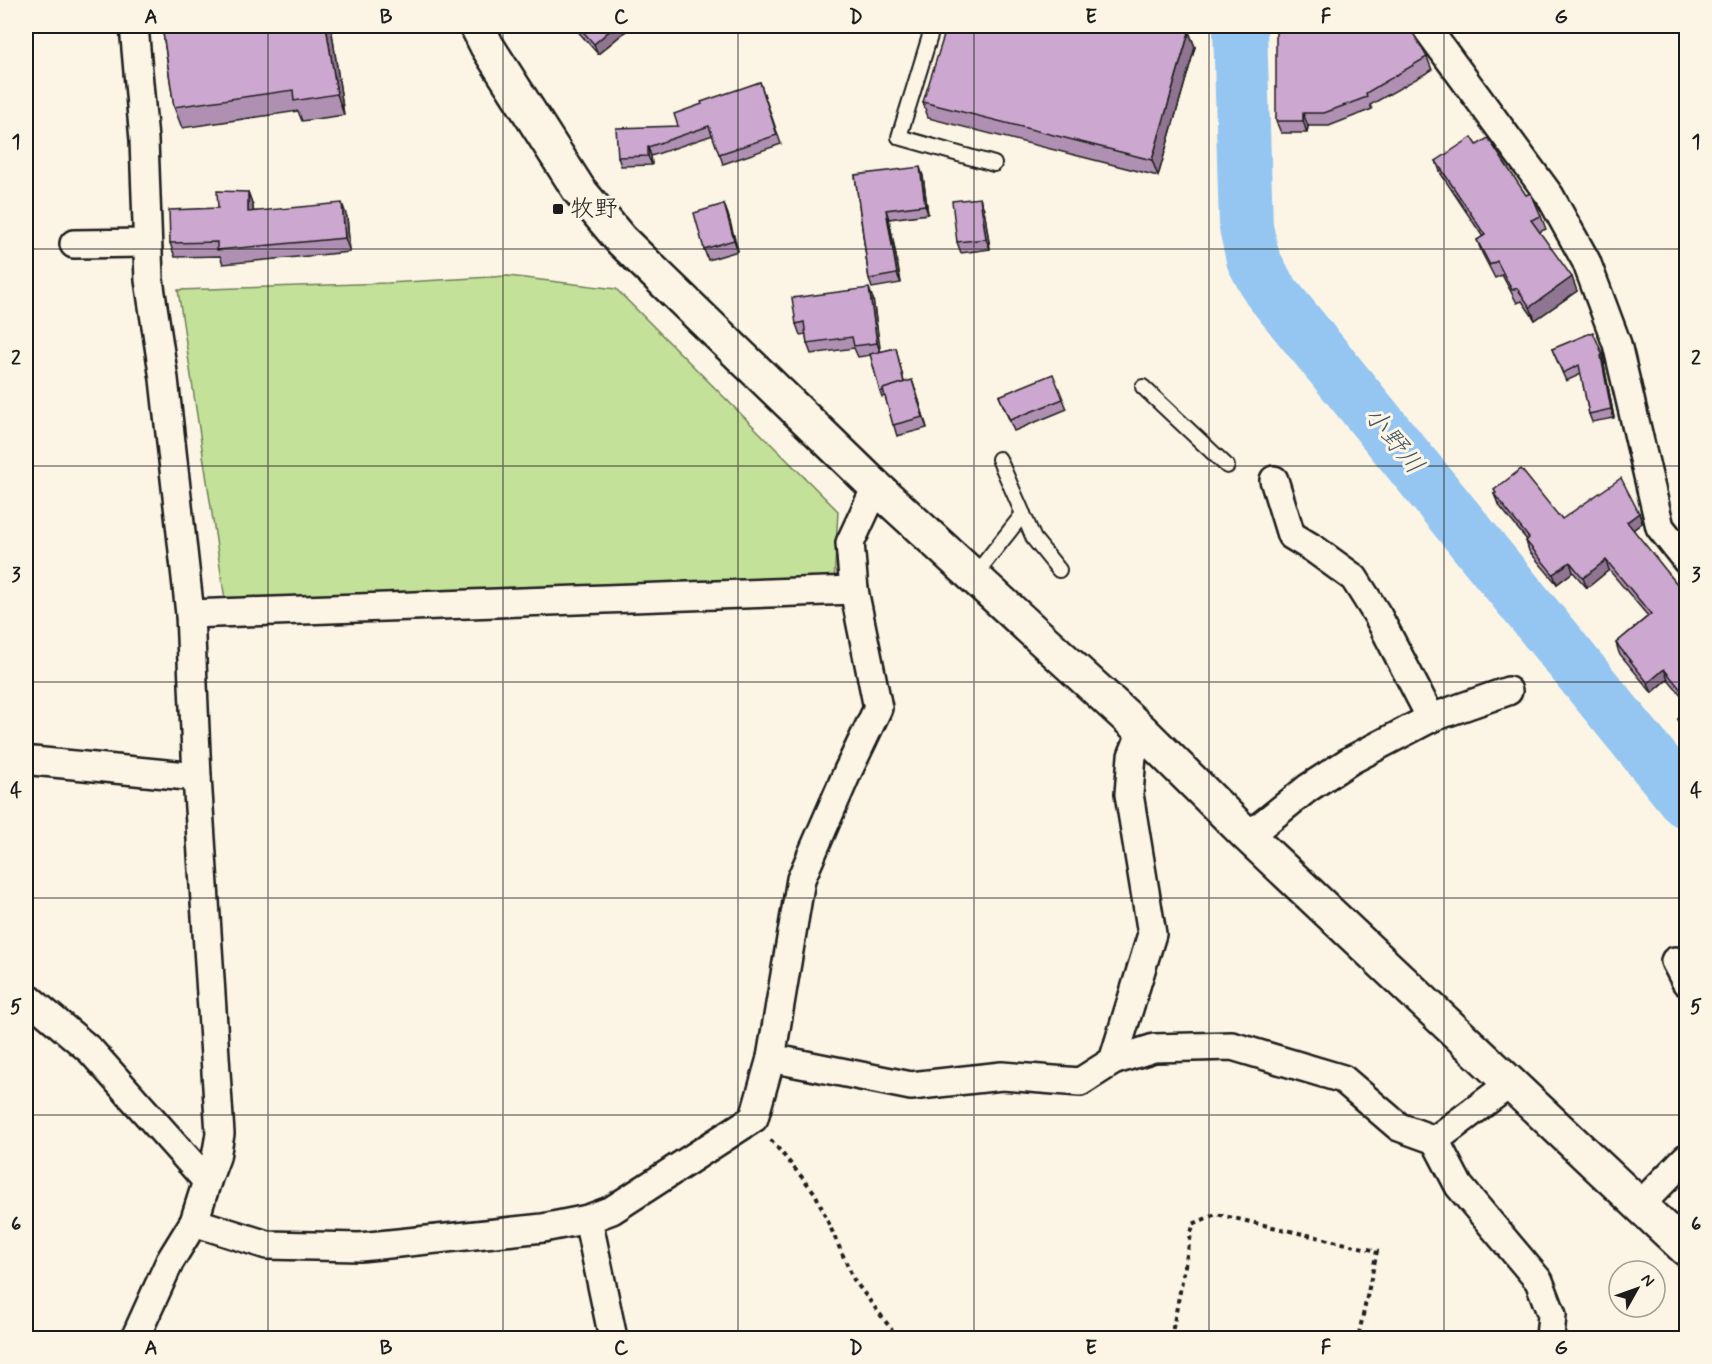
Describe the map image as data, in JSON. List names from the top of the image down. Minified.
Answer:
{"water":["小野川"],"places":{"transit":["牧野"]},"north":"top right","grid":{"columns":["A","B","C","D","E","F","G"],"rows":["1","2","3","4","5","6"]}}
